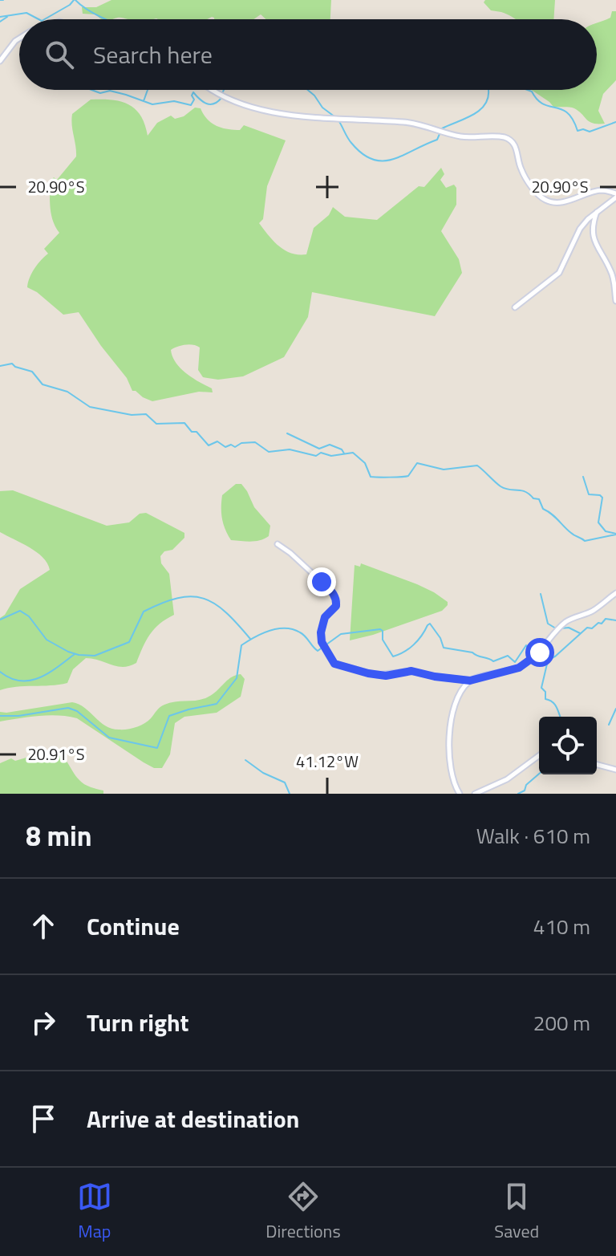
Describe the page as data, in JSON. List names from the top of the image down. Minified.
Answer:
{"page":{"search":"Search here","heading":["8 min","Walk · 610 m"],"list":[["Continue","410 m"],["Turn right","200 m"],"Arrive at destination"],"nav":["Map","Directions","Saved"]},"coordinates":["20.90°S","20.91°S","41.12°W"]}
